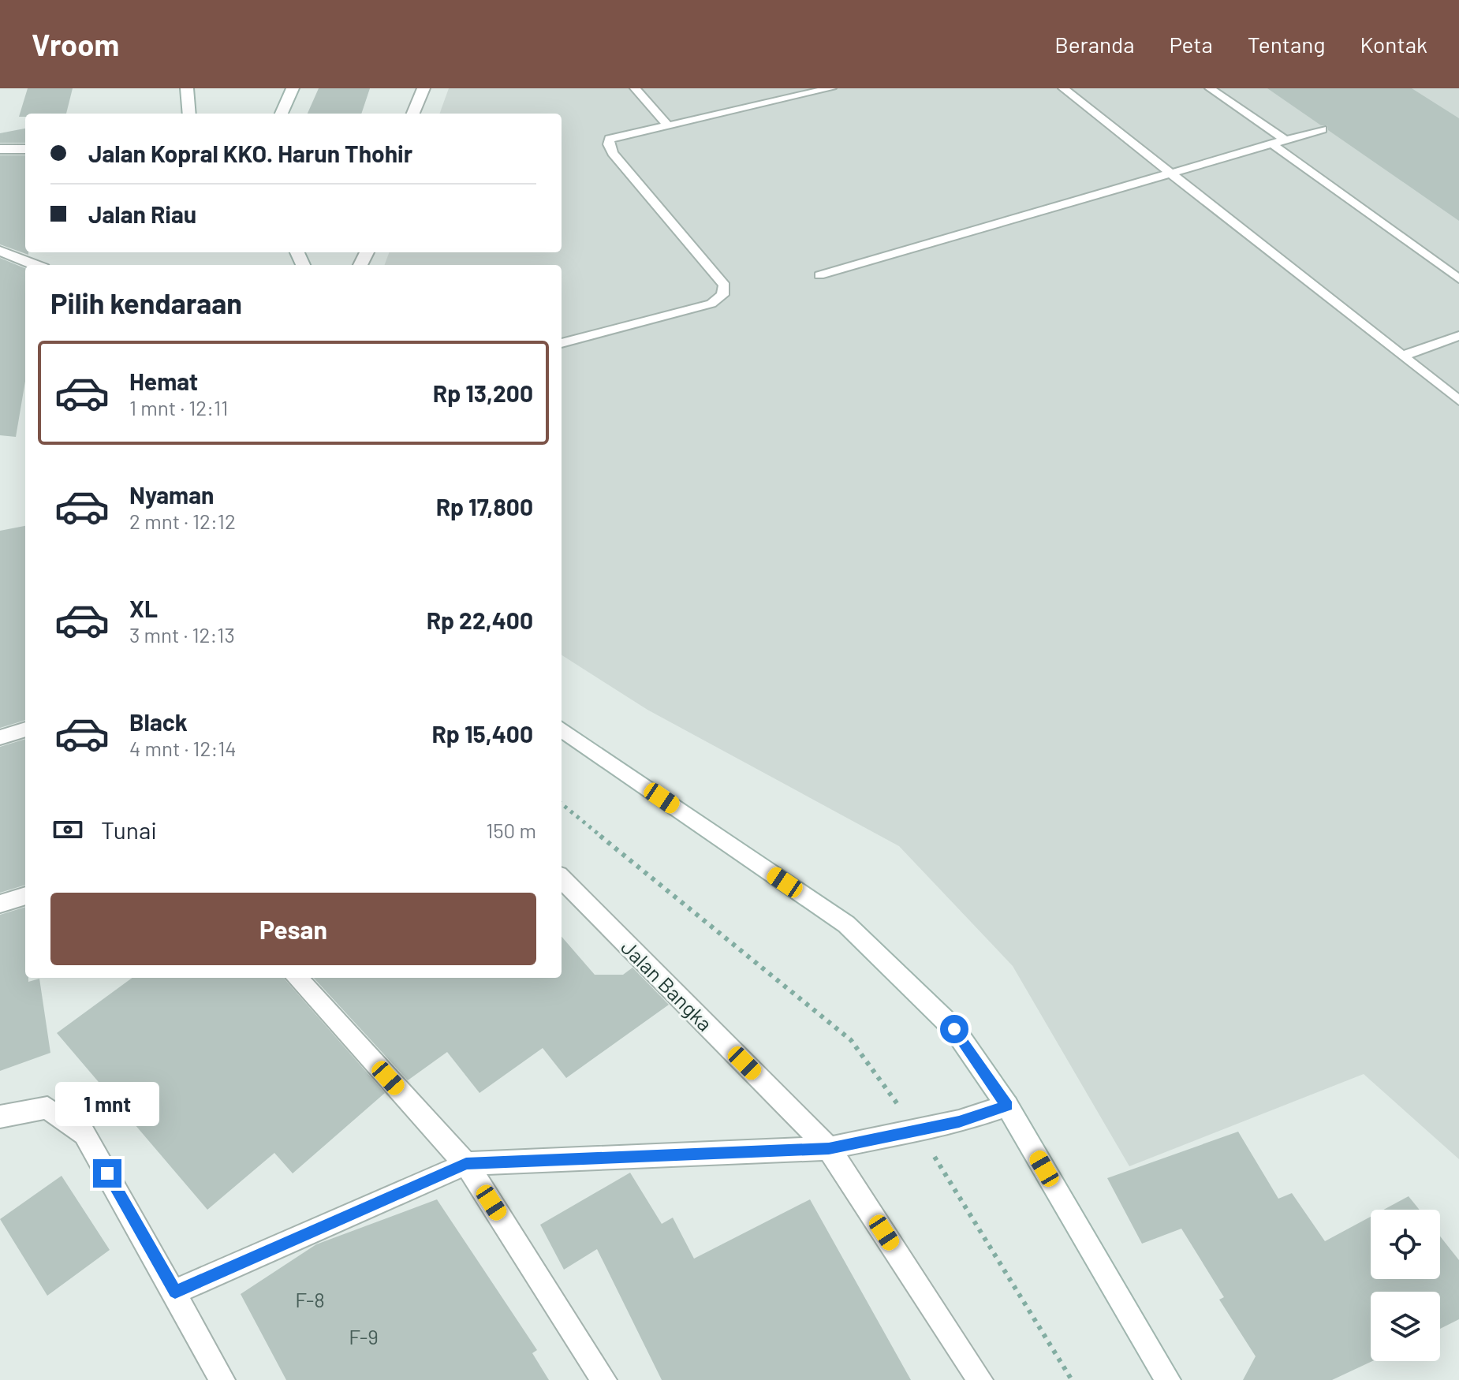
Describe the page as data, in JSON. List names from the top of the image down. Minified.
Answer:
{"streets":{"street":["Jalan Bangka"]},"house_numbers":["F-8","F-9"],"page":{"header":"Vroom","nav":["Beranda","Peta","Tentang","Kontak"],"banner":["Jalan Kopral KKO. Harun Thohir","Jalan Riau"],"heading":"Pilih kendaraan","list":[{"name":"Hemat","note":"1 mnt · 12:11","value":"Rp 13,200"},{"name":"Nyaman","note":"2 mnt · 12:12","value":"Rp 17,800"},{"name":"XL","note":"3 mnt · 12:13","value":"Rp 22,400"},{"name":"Black","note":"4 mnt · 12:14","value":"Rp 15,400"}],"pay":["Tunai","150 m"],"buttons":"Pesan","bubble":"1 mnt"}}
